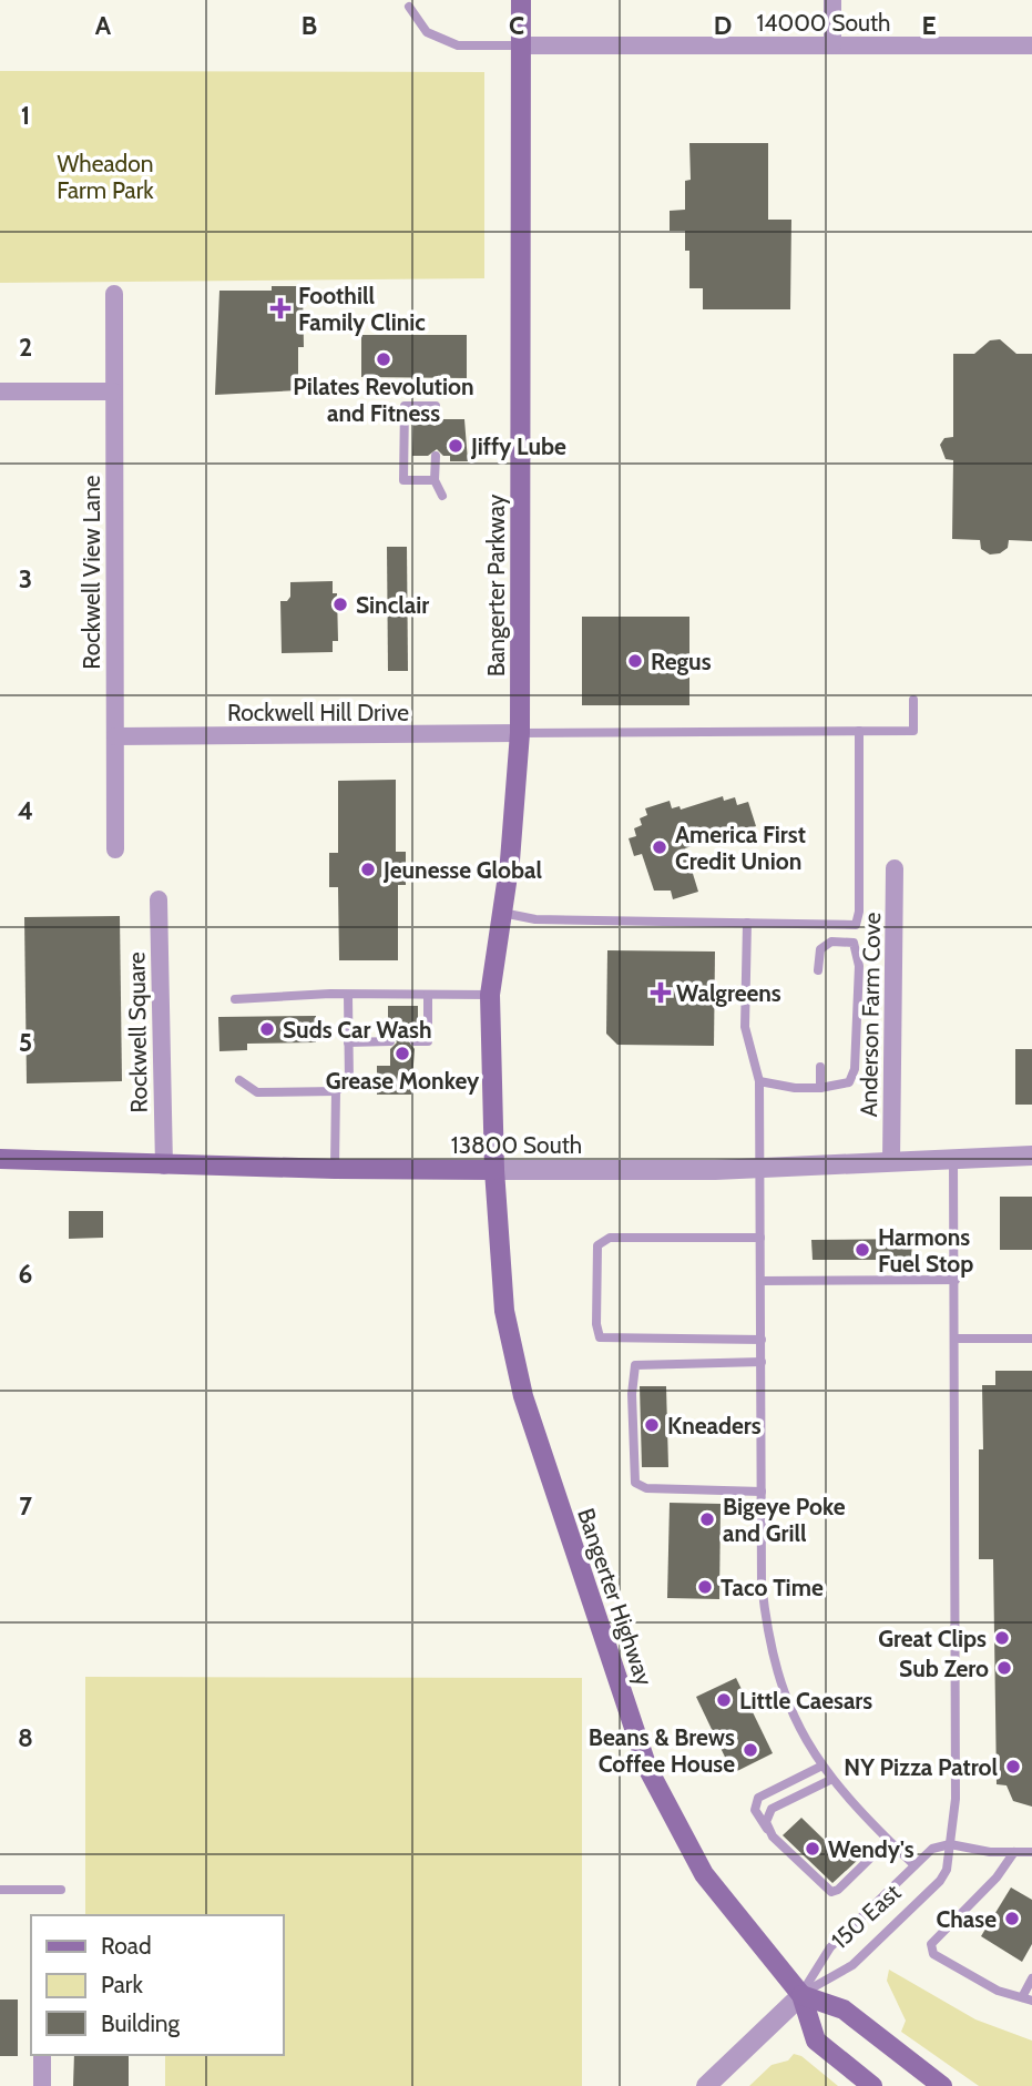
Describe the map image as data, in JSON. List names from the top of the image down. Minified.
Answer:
{"streets":{"main road":["Bangerter Parkway","13800 South","Bangerter Highway"],"street":["14000 South","Rockwell View Lane","Rockwell Hill Drive","Anderson Farm Cove","Rockwell Square","150 East"]},"crossings":[["14000 South","Bangerter Parkway"],["Rockwell View Lane","Rockwell Hill Drive"],["Bangerter Parkway","Rockwell Hill Drive"],["Bangerter Parkway","13800 South"],["Bangerter Parkway","Bangerter Highway"],["Anderson Farm Cove","13800 South"],["Rockwell Square","13800 South"],["13800 South","Bangerter Highway"],["Bangerter Highway","150 East"]],"parks":["Wheadon Farm Park"],"places":{"health":["Foothill Family Clinic","Walgreens"],"other":["Pilates Revolution and Fitness","Jiffy Lube","Sinclair","Regus","America First Credit Union","Jeunesse Global","Suds Car Wash","Grease Monkey","Harmons Fuel Stop","Kneaders","Bigeye Poke and Grill","Taco Time","Great Clips","Sub Zero","Little Caesars","Beans & Brews Coffee House","NY Pizza Patrol","Wendy's","Chase"]},"legend":["Road","Park","Building"],"grid":{"columns":["A","B","C","D","E"],"rows":["1","2","3","4","5","6","7","8"]}}
